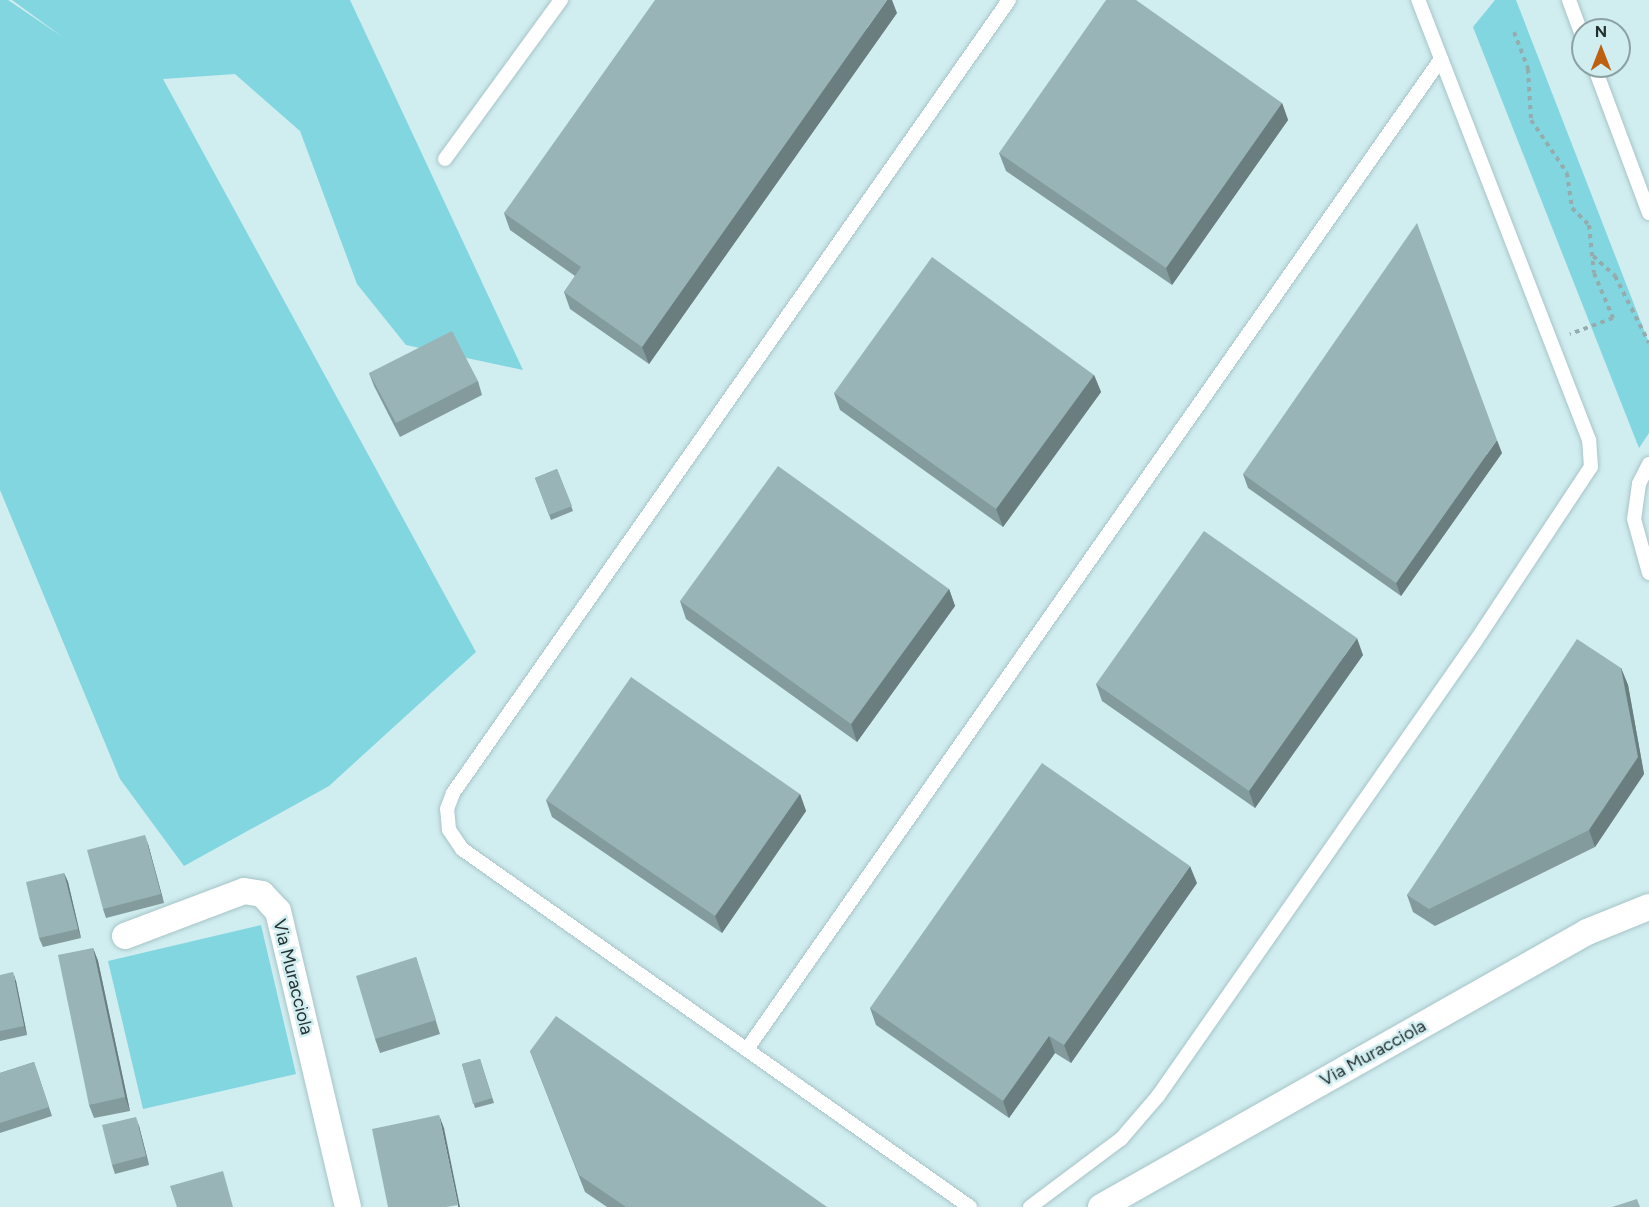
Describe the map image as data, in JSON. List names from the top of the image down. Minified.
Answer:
{"streets":{"street":["Via Muracciola"]},"north":"top"}
